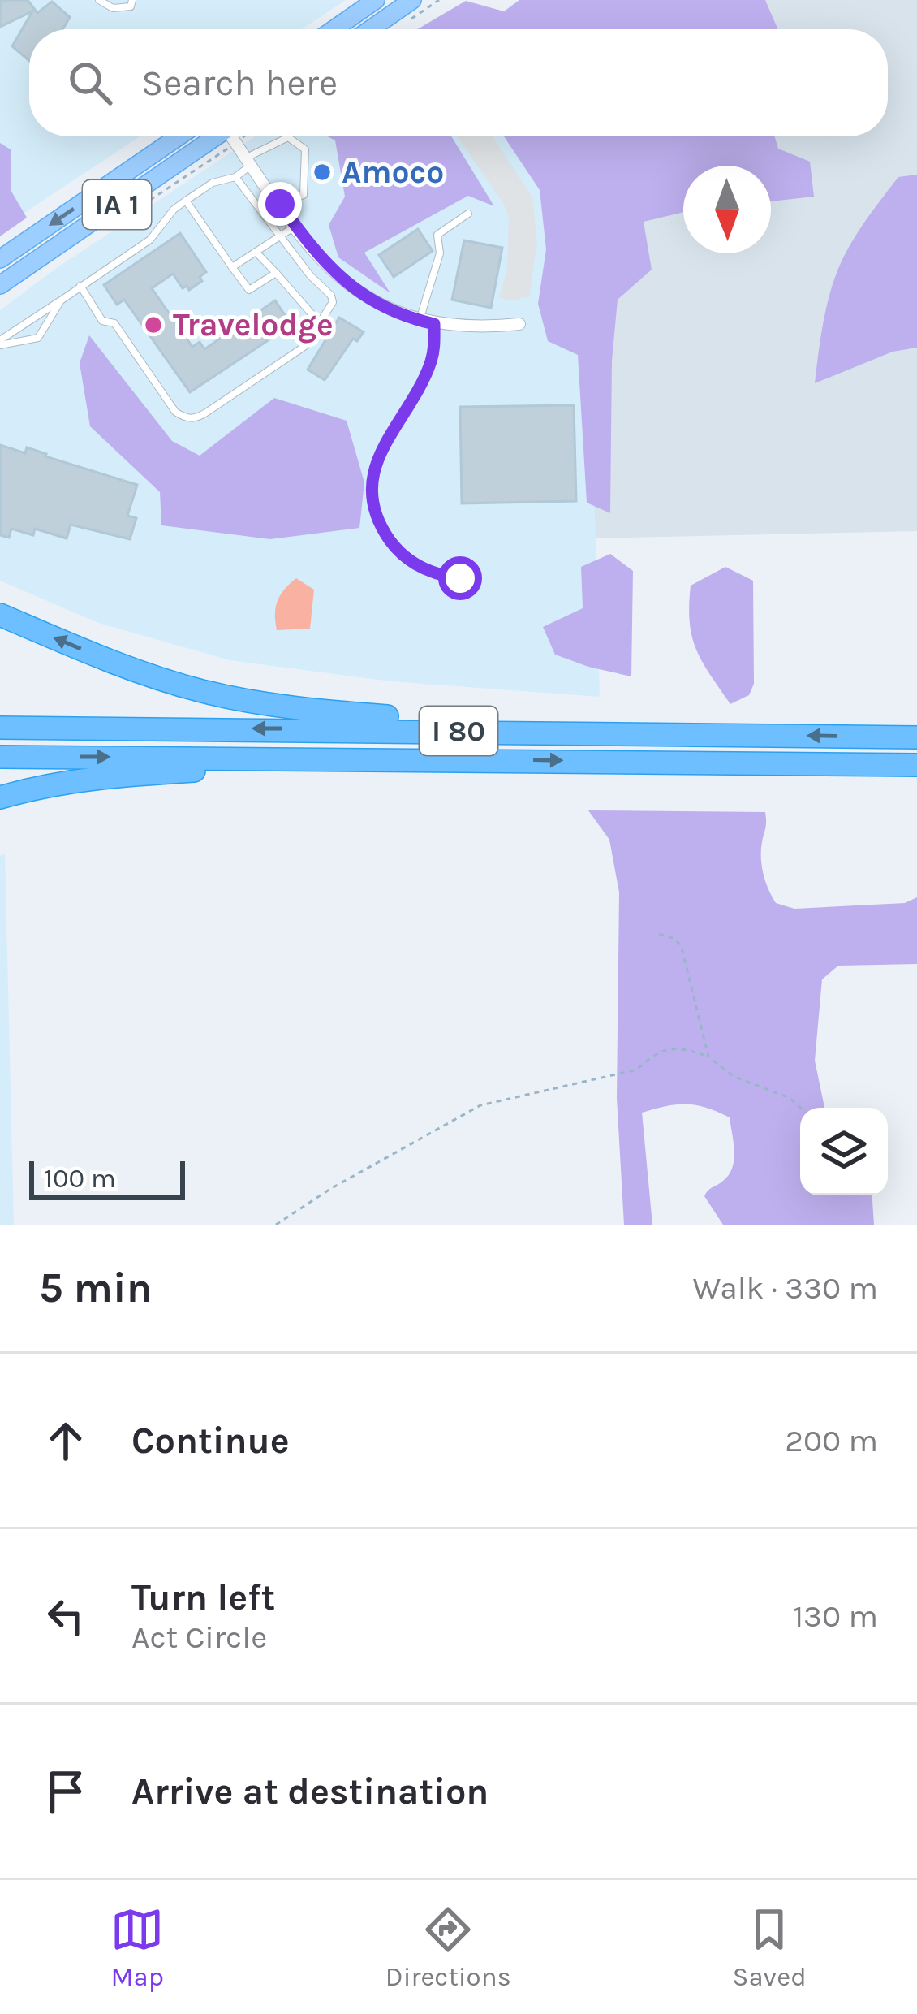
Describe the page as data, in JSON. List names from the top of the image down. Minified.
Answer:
{"streets":{"highway":["I 80"],"main road":["IA 1"]},"places":["Amoco","Travelodge"],"scale_bar":"100 m","north":"bottom","page":{"search":"Search here","scale":"100 m","heading":["5 min","Walk · 330 m"],"list":[["Continue","200 m"],["Turn left","Act Circle","130 m"],"Arrive at destination"],"nav":["Map","Directions","Saved"]}}
